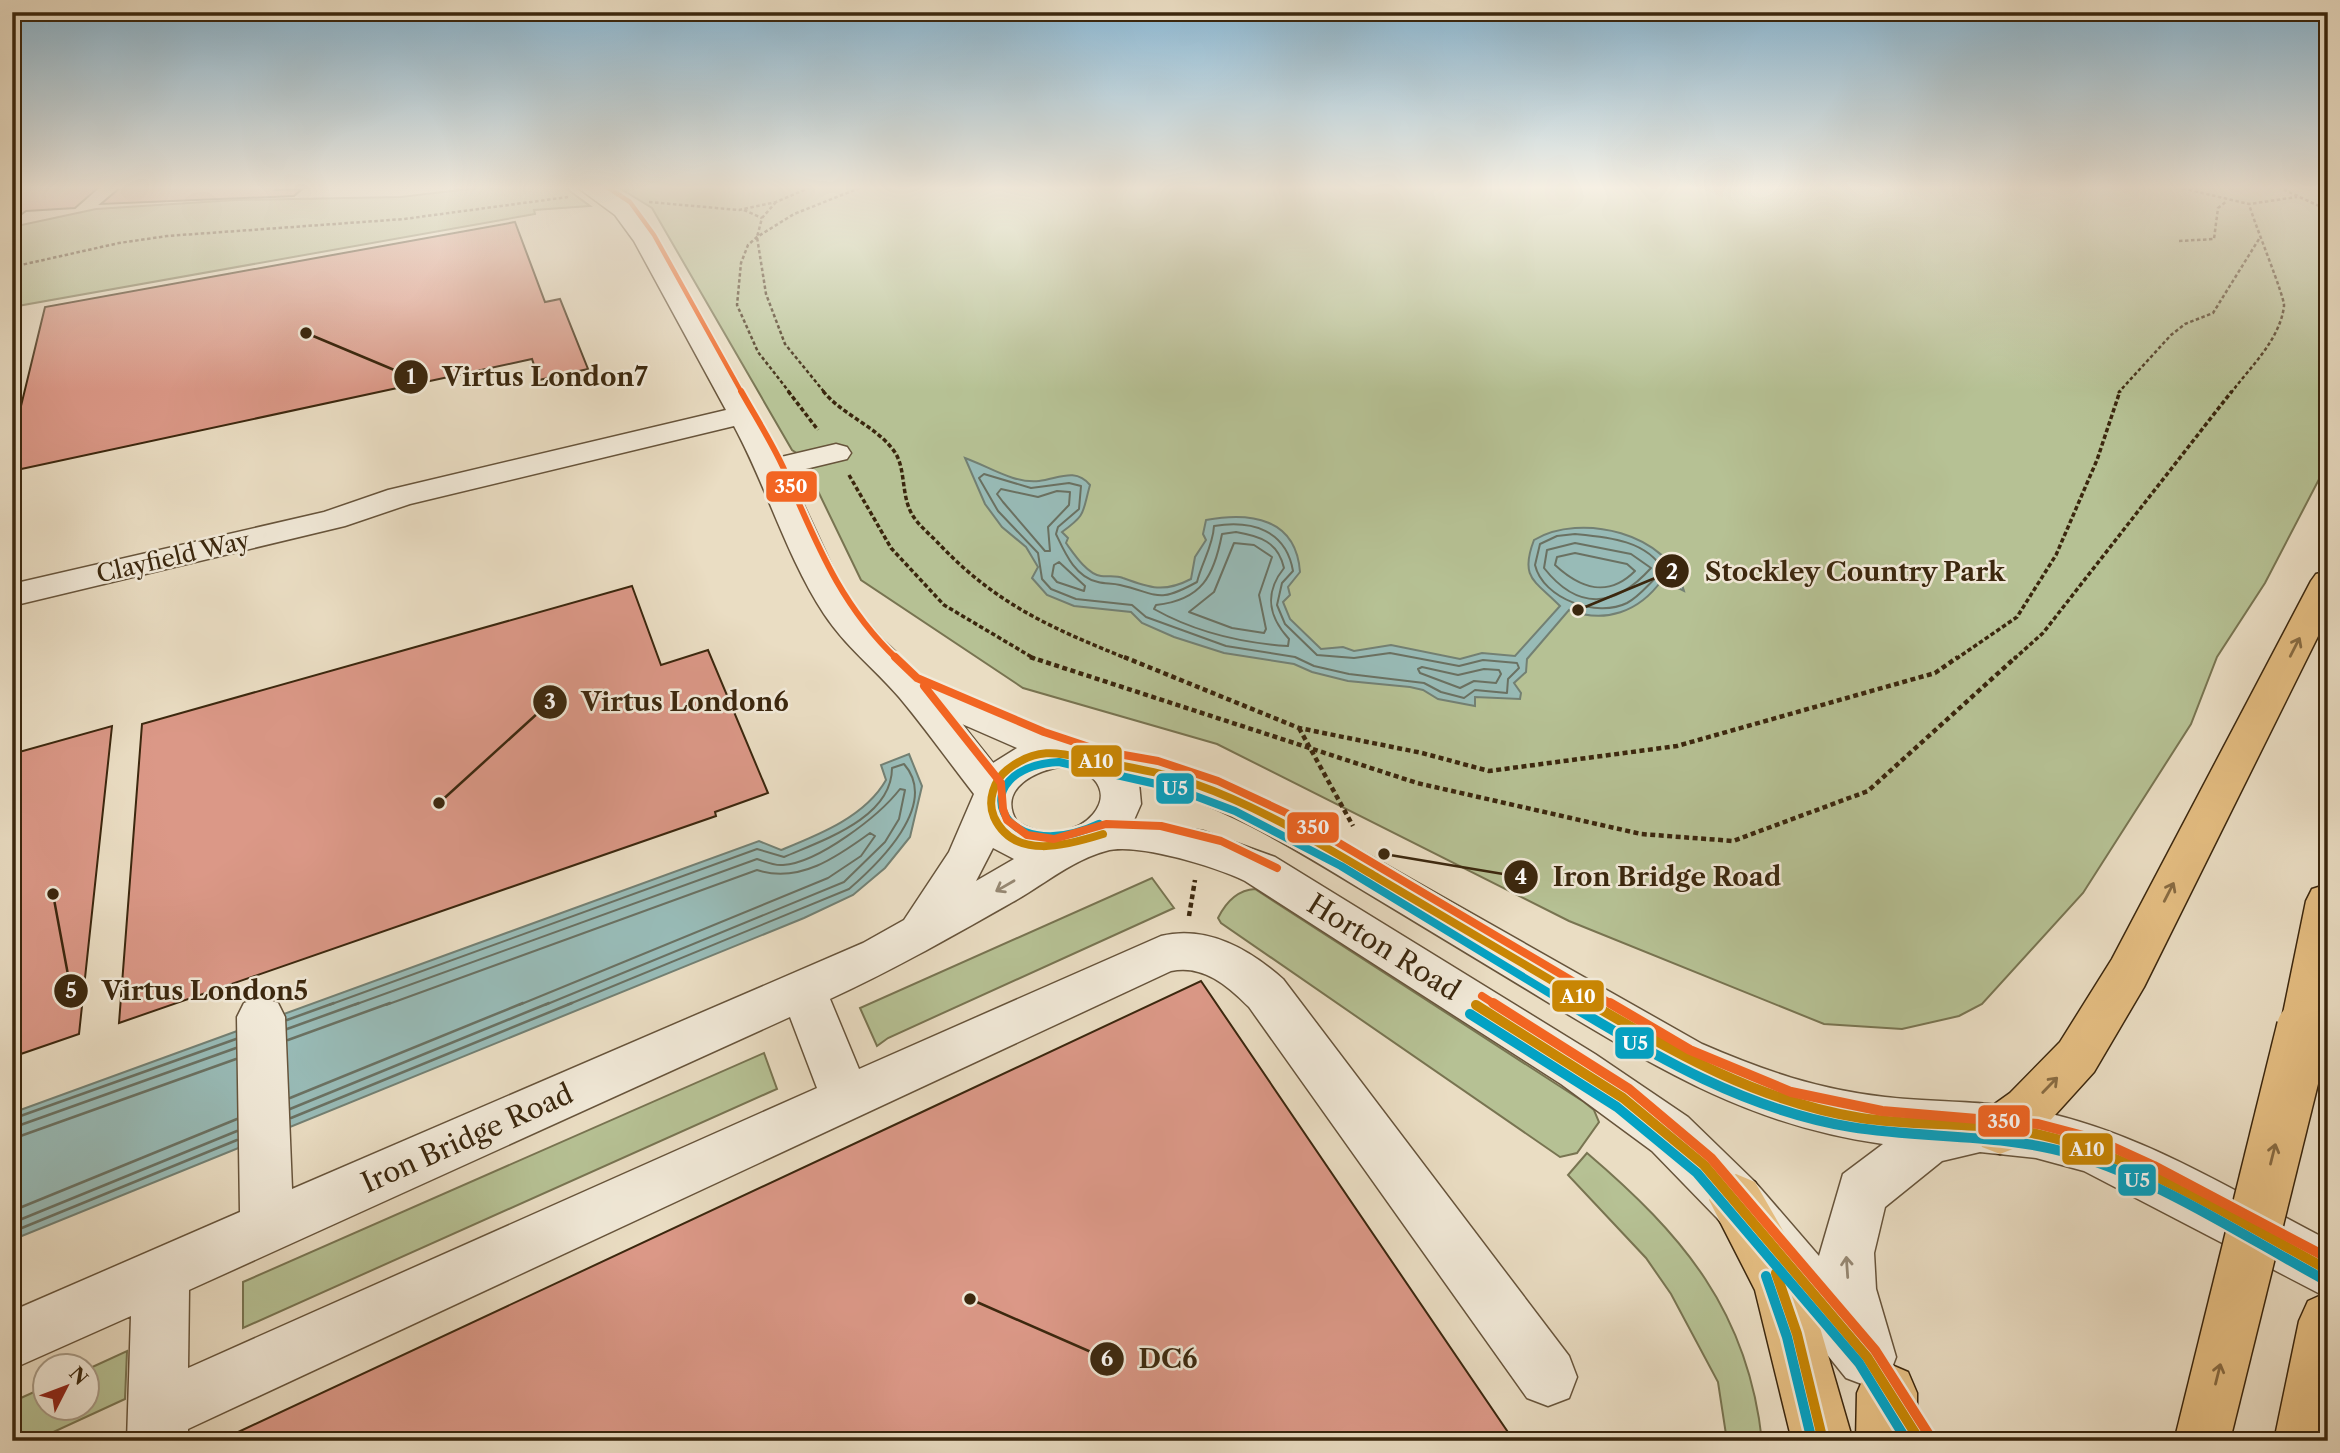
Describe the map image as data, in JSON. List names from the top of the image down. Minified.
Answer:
{"streets":{"street":["Clayfield Way","Horton Road","Iron Bridge Road"]},"crossings":[["Horton Road","Iron Bridge Road"]],"places":["Virtus London7","Stockley Country Park","Virtus London6","Iron Bridge Road","Virtus London5","DC6"],"lines":["transit line 350","transit line A10","transit line U5"],"north":"top right"}
